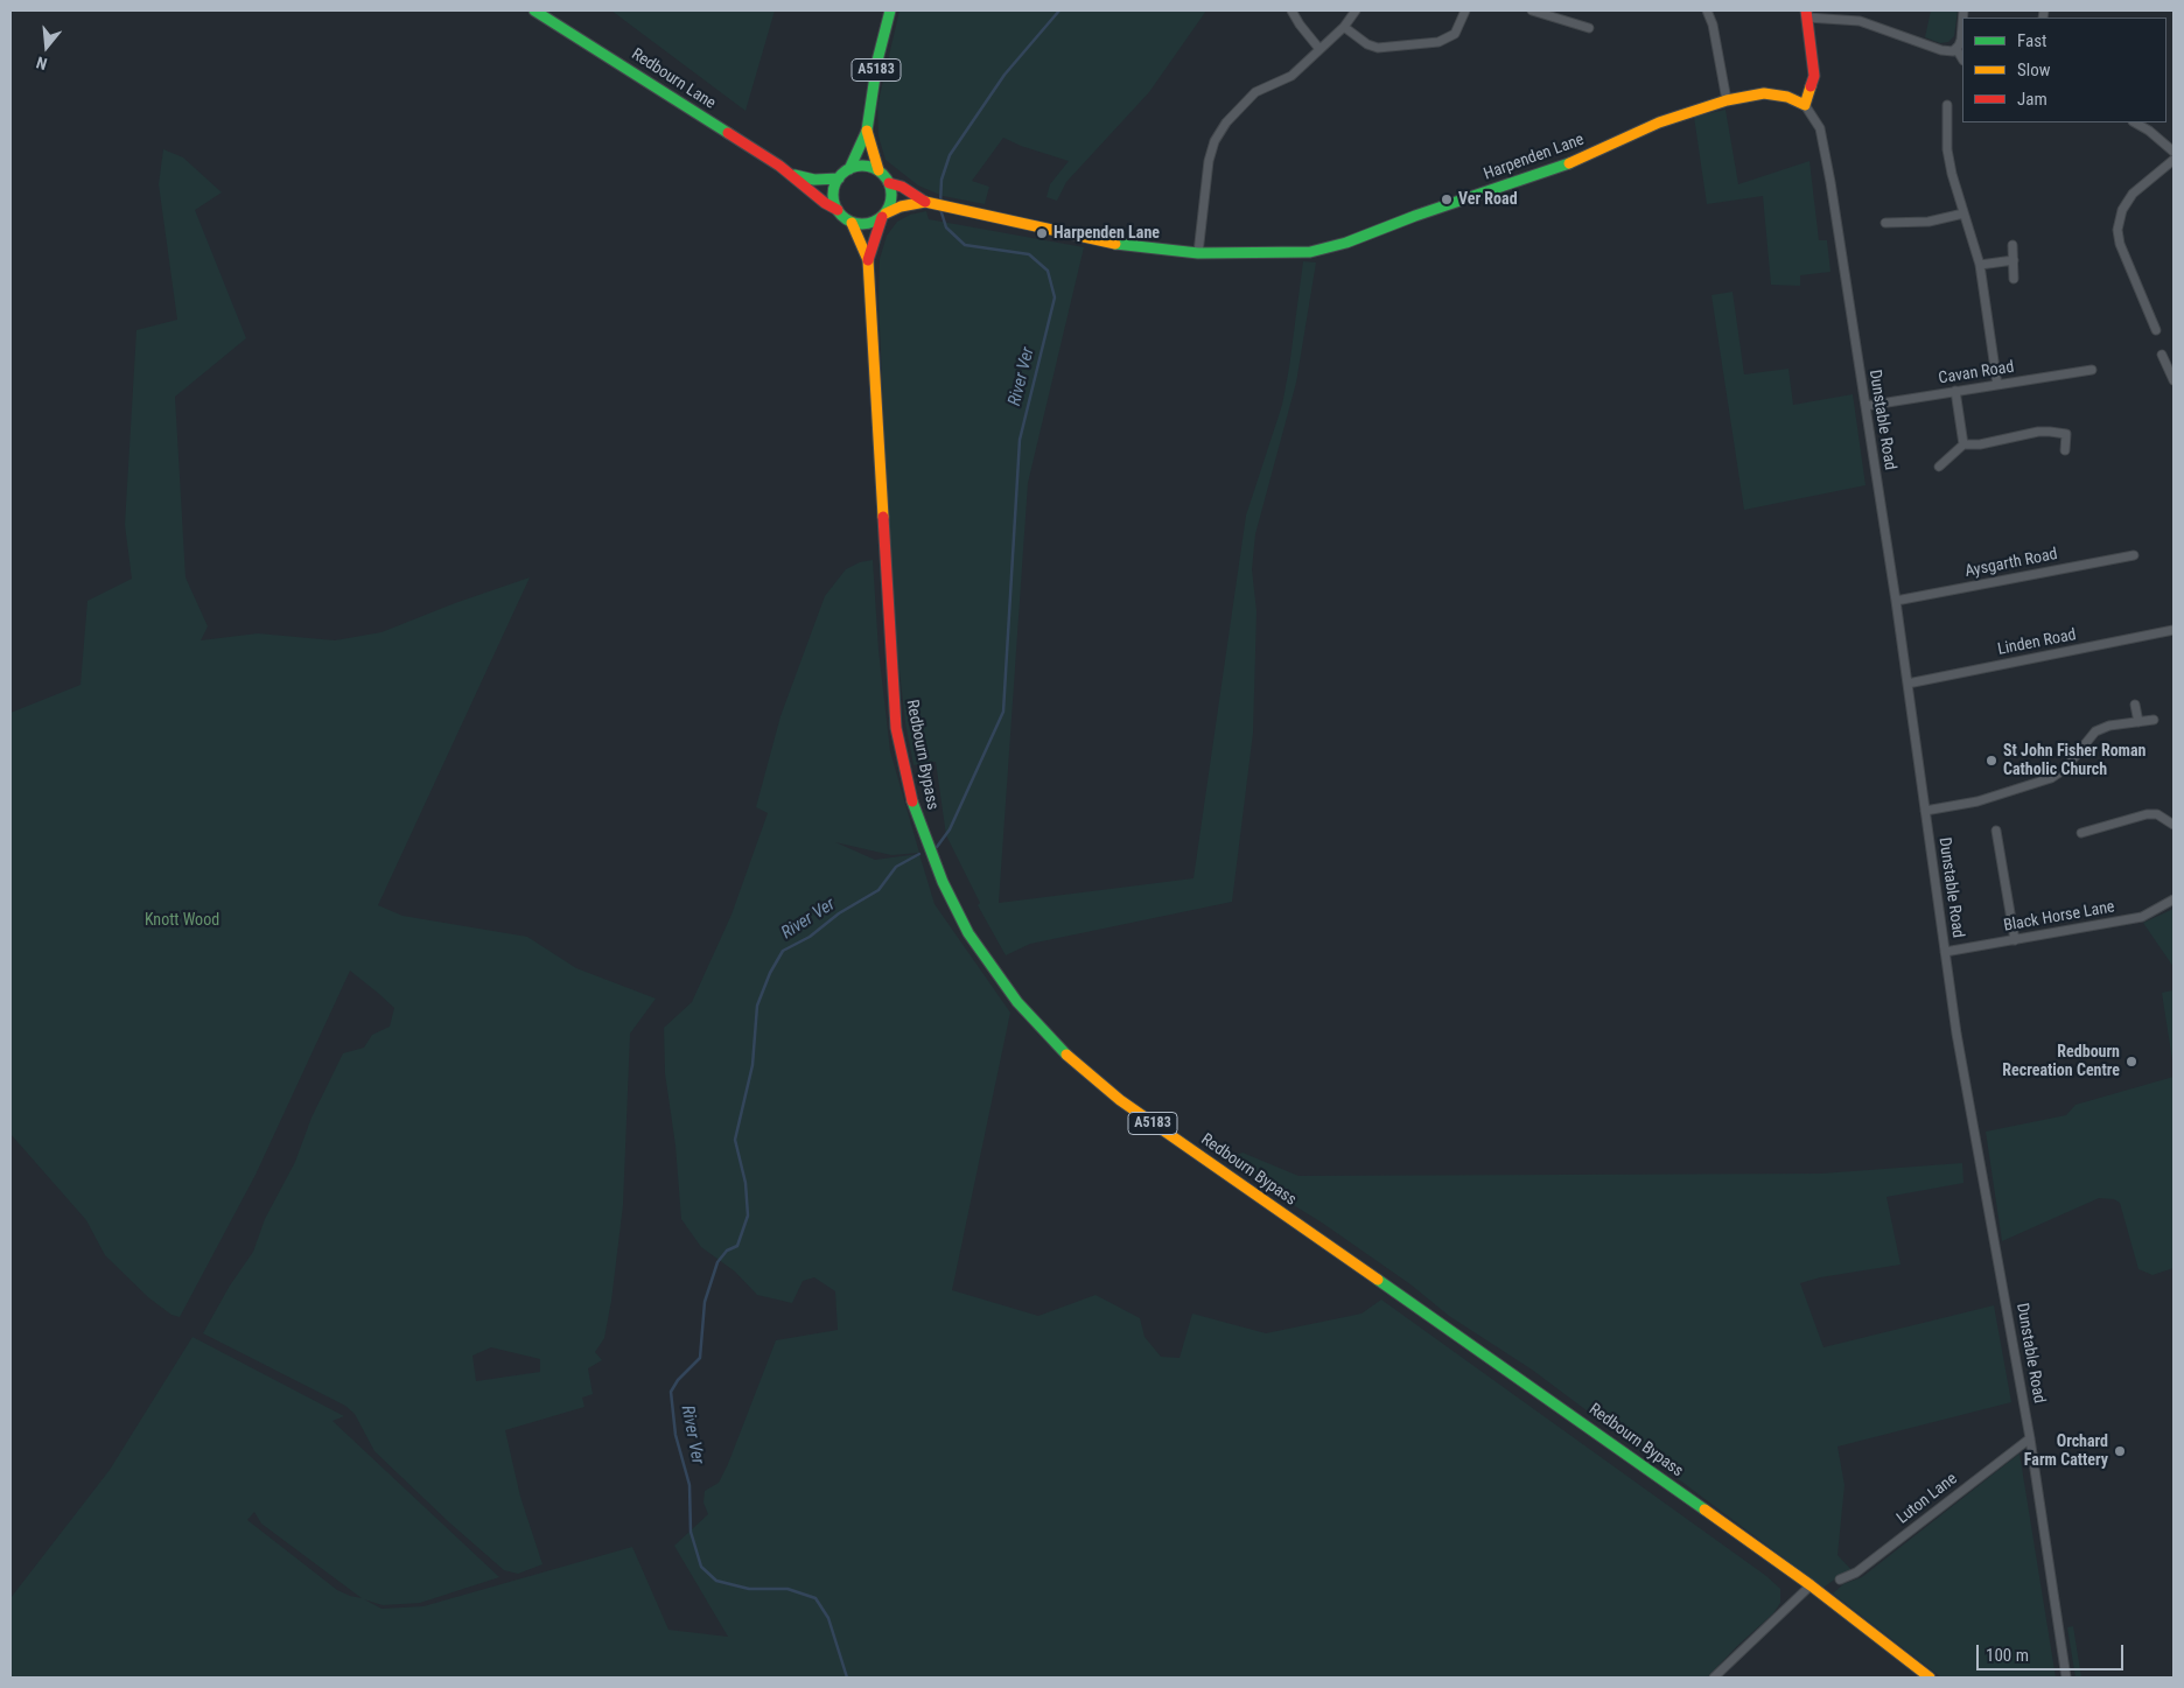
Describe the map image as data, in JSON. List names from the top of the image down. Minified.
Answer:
{"streets":{"main road":["A5183","Redbourn Lane","Harpenden Lane","Redbourn Bypass"],"street":["Cavan Road","Dunstable Road","Aysgarth Road","Linden Road","Black Horse Lane","Luton Lane"]},"crossings":[["A5183","Redbourn Lane"],["A5183","Harpenden Lane"],["A5183","Redbourn Bypass"],["Redbourn Lane","Harpenden Lane"],["Redbourn Lane","Redbourn Bypass"],["Harpenden Lane","Dunstable Road"],["Harpenden Lane","Redbourn Bypass"],["Cavan Road","Dunstable Road"],["Dunstable Road","Aysgarth Road"],["Dunstable Road","Linden Road"],["Dunstable Road","Black Horse Lane"],["Dunstable Road","Luton Lane"]],"water":["River Ver"],"parks":["Knott Wood"],"places":["Ver Road","Harpenden Lane","St John Fisher Roman Catholic Church","Redbourn Recreation Centre","Orchard Farm Cattery"],"legend":["Fast","Slow","Jam"],"scale_bar":"100 m","north":"bottom"}
